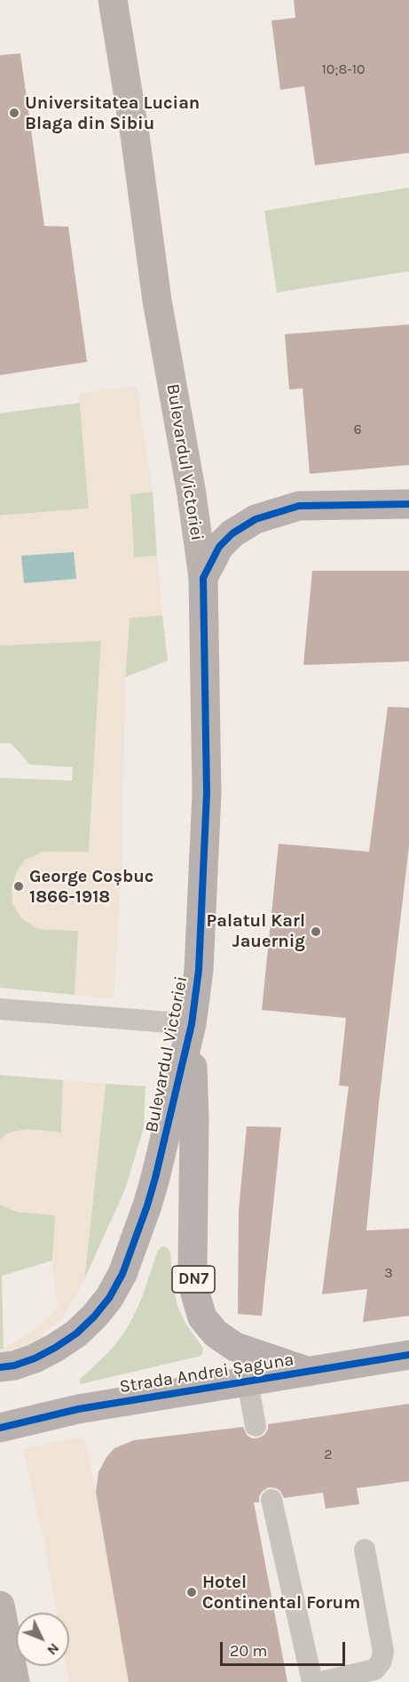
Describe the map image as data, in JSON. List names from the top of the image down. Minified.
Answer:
{"streets":{"main road":["Bulevardul Victoriei","DN7","Strada Andrei Șaguna"]},"crossings":[["Bulevardul Victoriei","DN7"],["Bulevardul Victoriei","Strada Andrei Șaguna"]],"places":["Universitatea Lucian Blaga din Sibiu","George Coșbuc 1866-1918","Palatul Karl Jauernig","Hotel Continental Forum"],"house_numbers":["10;8-10","6","3","2"],"scale_bar":"20 m","north":"bottom right"}
